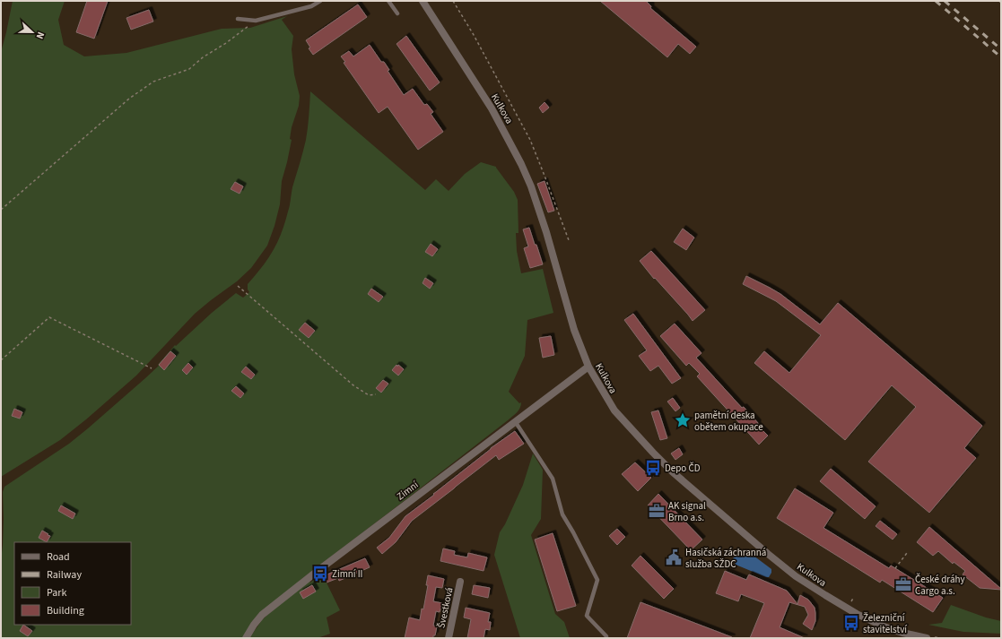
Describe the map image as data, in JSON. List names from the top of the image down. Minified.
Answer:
{"streets":{"street":["Kulkova","Zimní","Švestková"]},"crossings":[["Kulkova","Zimní"]],"places":{"place":["pamětní deska obětem okupace"],"bus stop":["Depo ČD","Zimní II","Železniční stavitelství"],"office":["AK signal Brno a.s.","České dráhy Cargo a.s."],"public building":["Hasičská záchranná služba SŽDC"]},"legend":["Road","Railway","Park","Building"],"north":"right"}
